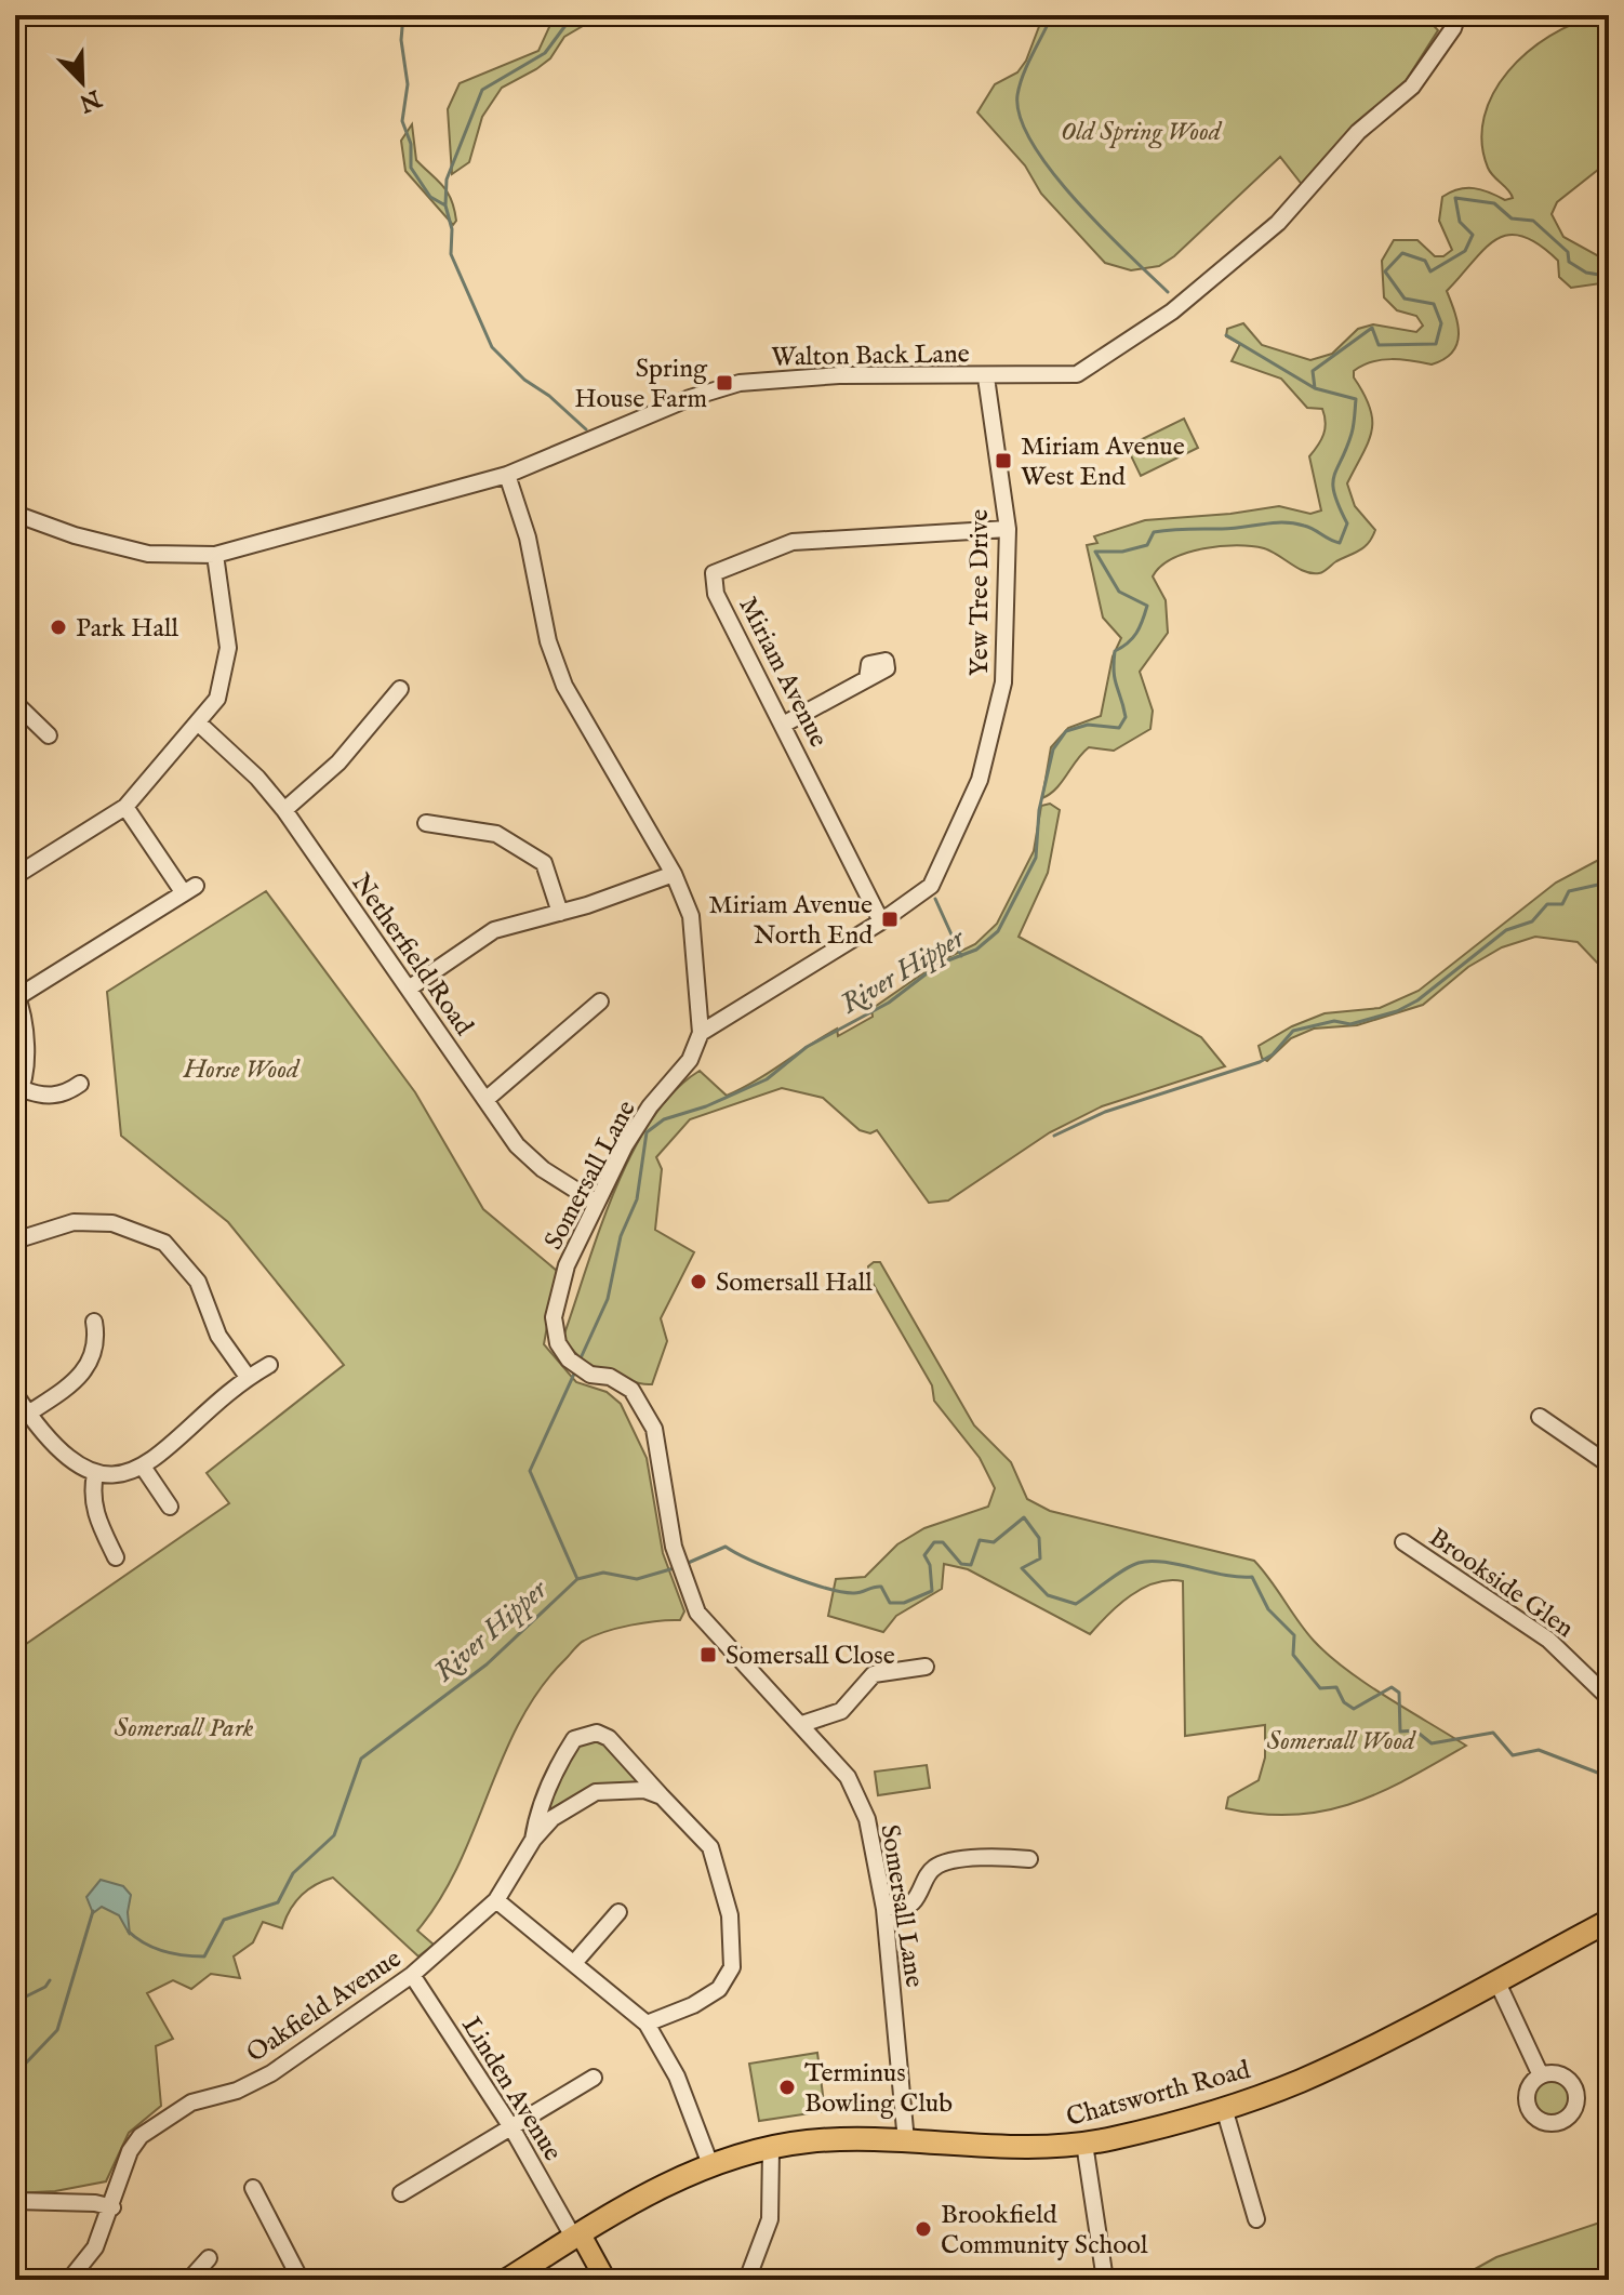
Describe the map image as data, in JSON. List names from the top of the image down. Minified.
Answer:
{"streets":{"highway":["Chatsworth Road"],"street":["Walton Back Lane","Yew Tree Drive","Miriam Avenue","Netherfield Road","Somersall Lane","Brookside Glen","Oakfield Avenue","Linden Avenue"]},"crossings":[["Walton Back Lane","Yew Tree Drive"],["Yew Tree Drive","Miriam Avenue"],["Yew Tree Drive","Somersall Lane"],["Netherfield Road","Somersall Lane"],["Somersall Lane","Chatsworth Road"],["Oakfield Avenue","Linden Avenue"],["Linden Avenue","Chatsworth Road"]],"water":["River Hipper"],"parks":["Old Spring Wood","Horse Wood","Somersall Park","Somersall Wood"],"places":{"transit":["Spring House Farm","Miriam Avenue West End","Miriam Avenue North End","Somersall Close"],"other":["Park Hall","Somersall Hall","Terminus Bowling Club","Brookfield Community School"]},"north":"bottom right"}
